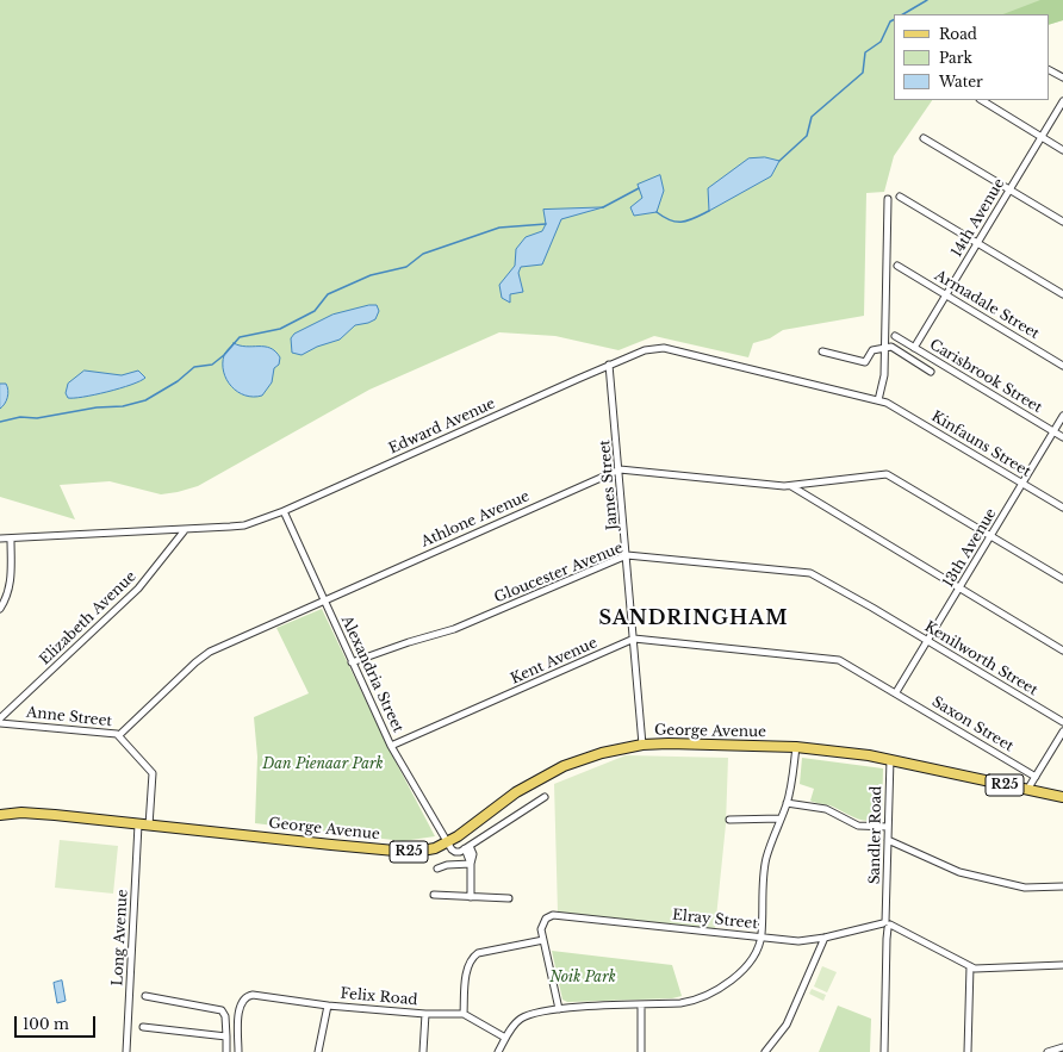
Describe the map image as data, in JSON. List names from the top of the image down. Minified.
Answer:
{"streets":{"main road":["George Avenue","R25"],"street":["14th Avenue","Armadale Street","Carisbrook Street","Edward Avenue","Kinfauns Street","James Street","Athlone Avenue","13th Avenue","Gloucester Avenue","Elizabeth Avenue","Kenilworth Street","Kent Avenue","Alexandria Street","Anne Street","Saxon Street","Sandler Road","Elray Street","Long Avenue","Felix Road"]},"crossings":[["14th Avenue","Armadale Street"],["14th Avenue","Carisbrook Street"],["Carisbrook Street","13th Avenue"],["Edward Avenue","Kinfauns Street"],["Edward Avenue","James Street"],["Edward Avenue","Elizabeth Avenue"],["Edward Avenue","Alexandria Street"],["Kinfauns Street","13th Avenue"],["James Street","Athlone Avenue"],["James Street","Gloucester Avenue"],["James Street","Kent Avenue"],["James Street","George Avenue"],["Athlone Avenue","13th Avenue"],["Athlone Avenue","Alexandria Street"],["Athlone Avenue","Anne Street"],["13th Avenue","Kenilworth Street"],["13th Avenue","Kent Avenue"],["13th Avenue","Saxon Street"],["Gloucester Avenue","Kenilworth Street"],["Gloucester Avenue","Alexandria Street"],["Kent Avenue","Alexandria Street"],["Kent Avenue","Saxon Street"],["Alexandria Street","George Avenue"],["Anne Street","George Avenue"],["George Avenue","R25"],["George Avenue","Sandler Road"],["George Avenue","Long Avenue"],["R25","Sandler Road"],["Sandler Road","Elray Street"]],"districts":["SANDRINGHAM"],"parks":["Dan Pienaar Park","Noik Park"],"legend":["Road","Park","Water"],"scale_bar":"100 m"}
